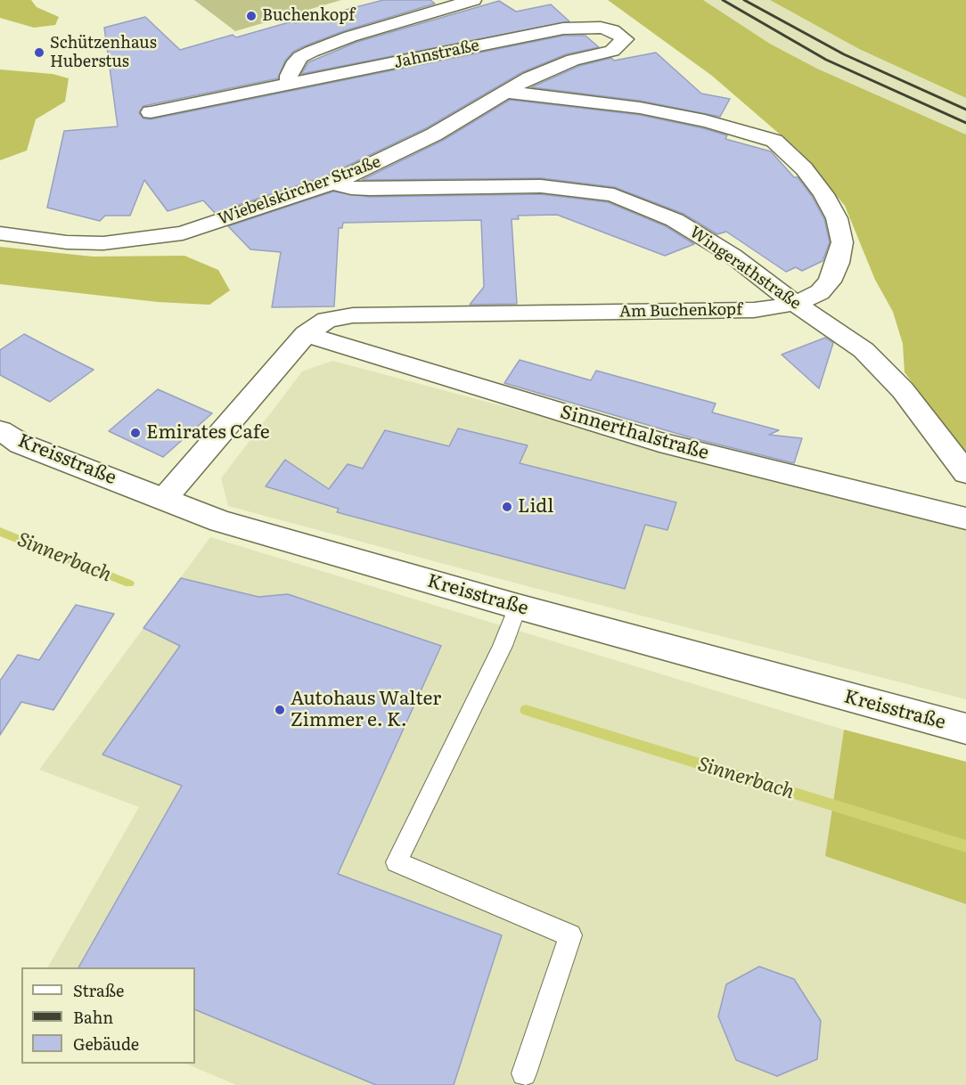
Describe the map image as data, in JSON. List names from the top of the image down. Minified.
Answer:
{"streets":{"street":["Jahnstraße","Wiebelskircher Straße","Wingerathstraße","Am Buchenkopf","Sinnerthalstraße","Kreisstraße"]},"crossings":[["Jahnstraße","Wiebelskircher Straße"],["Wiebelskircher Straße","Wingerathstraße"],["Wiebelskircher Straße","Am Buchenkopf"],["Wingerathstraße","Am Buchenkopf"],["Am Buchenkopf","Sinnerthalstraße"],["Am Buchenkopf","Kreisstraße"]],"water":["Sinnerbach"],"places":["Buchenkopf","Schützenhaus Huberstus","Emirates Cafe","Lidl","Autohaus Walter Zimmer e. K."],"legend":["Straße","Bahn","Gebäude"]}
